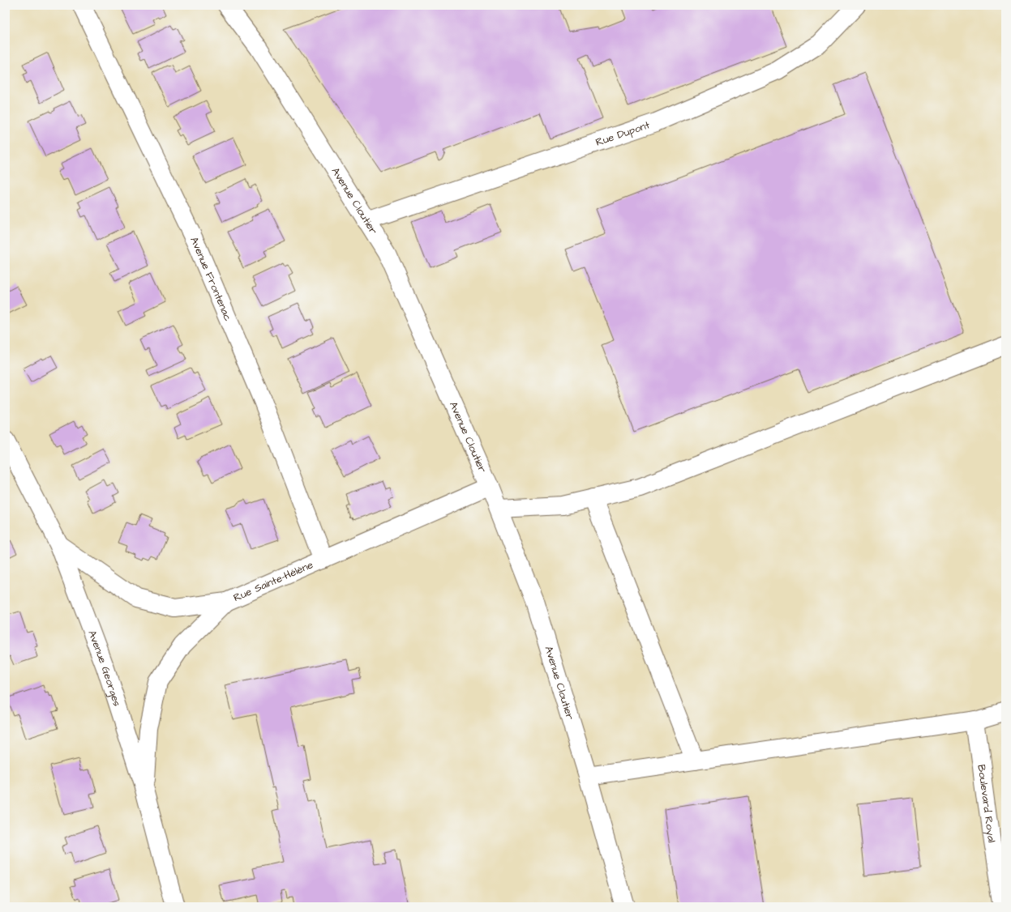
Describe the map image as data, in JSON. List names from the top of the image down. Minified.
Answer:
{"streets":{"street":["Rue Dupont","Avenue Cloutier","Avenue Frontenac","Rue Sainte-Hélène","Avenue Georges","Boulevard Royal"]},"crossings":[["Rue Dupont","Avenue Cloutier"],["Avenue Cloutier","Rue Sainte-Hélène"],["Avenue Frontenac","Rue Sainte-Hélène"],["Rue Sainte-Hélène","Avenue Georges"]]}
